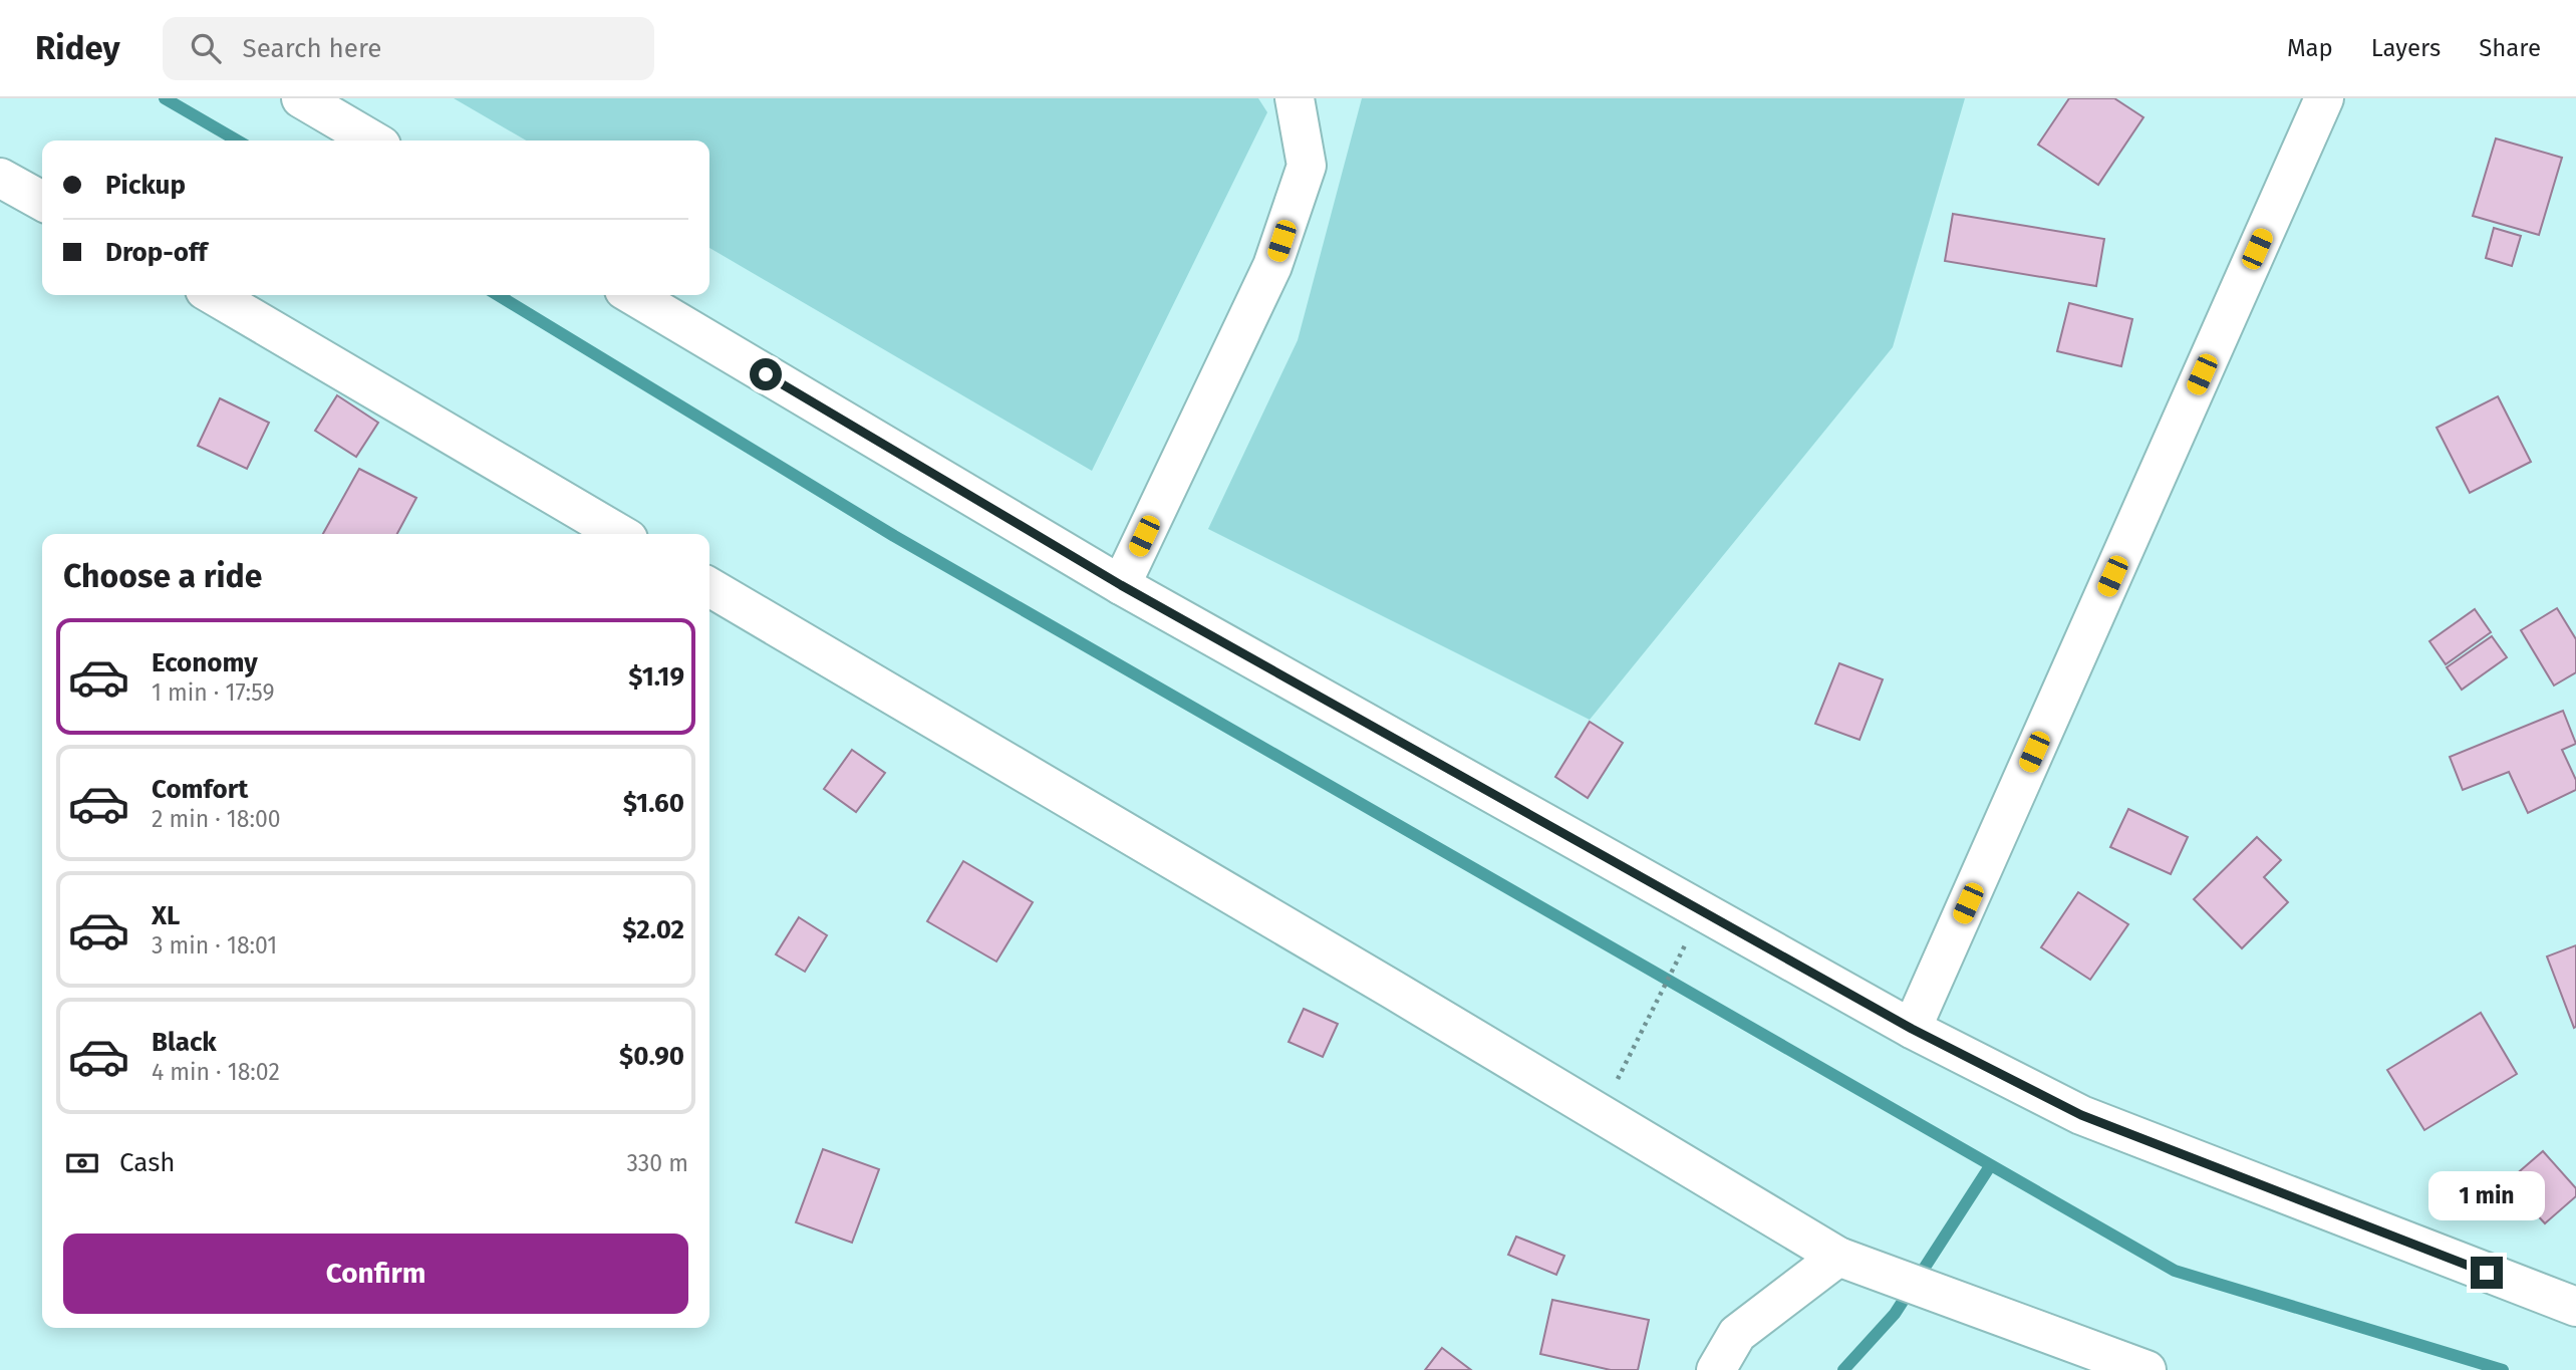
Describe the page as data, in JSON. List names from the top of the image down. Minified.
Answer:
{"page":{"header":"Ridey","search":"Search here","nav":["Map","Layers","Share"],"banner":["Pickup","Drop-off"],"heading":"Choose a ride","list":[{"name":"Economy","note":"1 min · 17:59","value":"$1.19"},{"name":"Comfort","note":"2 min · 18:00","value":"$1.60"},{"name":"XL","note":"3 min · 18:01","value":"$2.02"},{"name":"Black","note":"4 min · 18:02","value":"$0.90"}],"pay":["Cash","330 m"],"bubble":"1 min","buttons":"Confirm"}}
